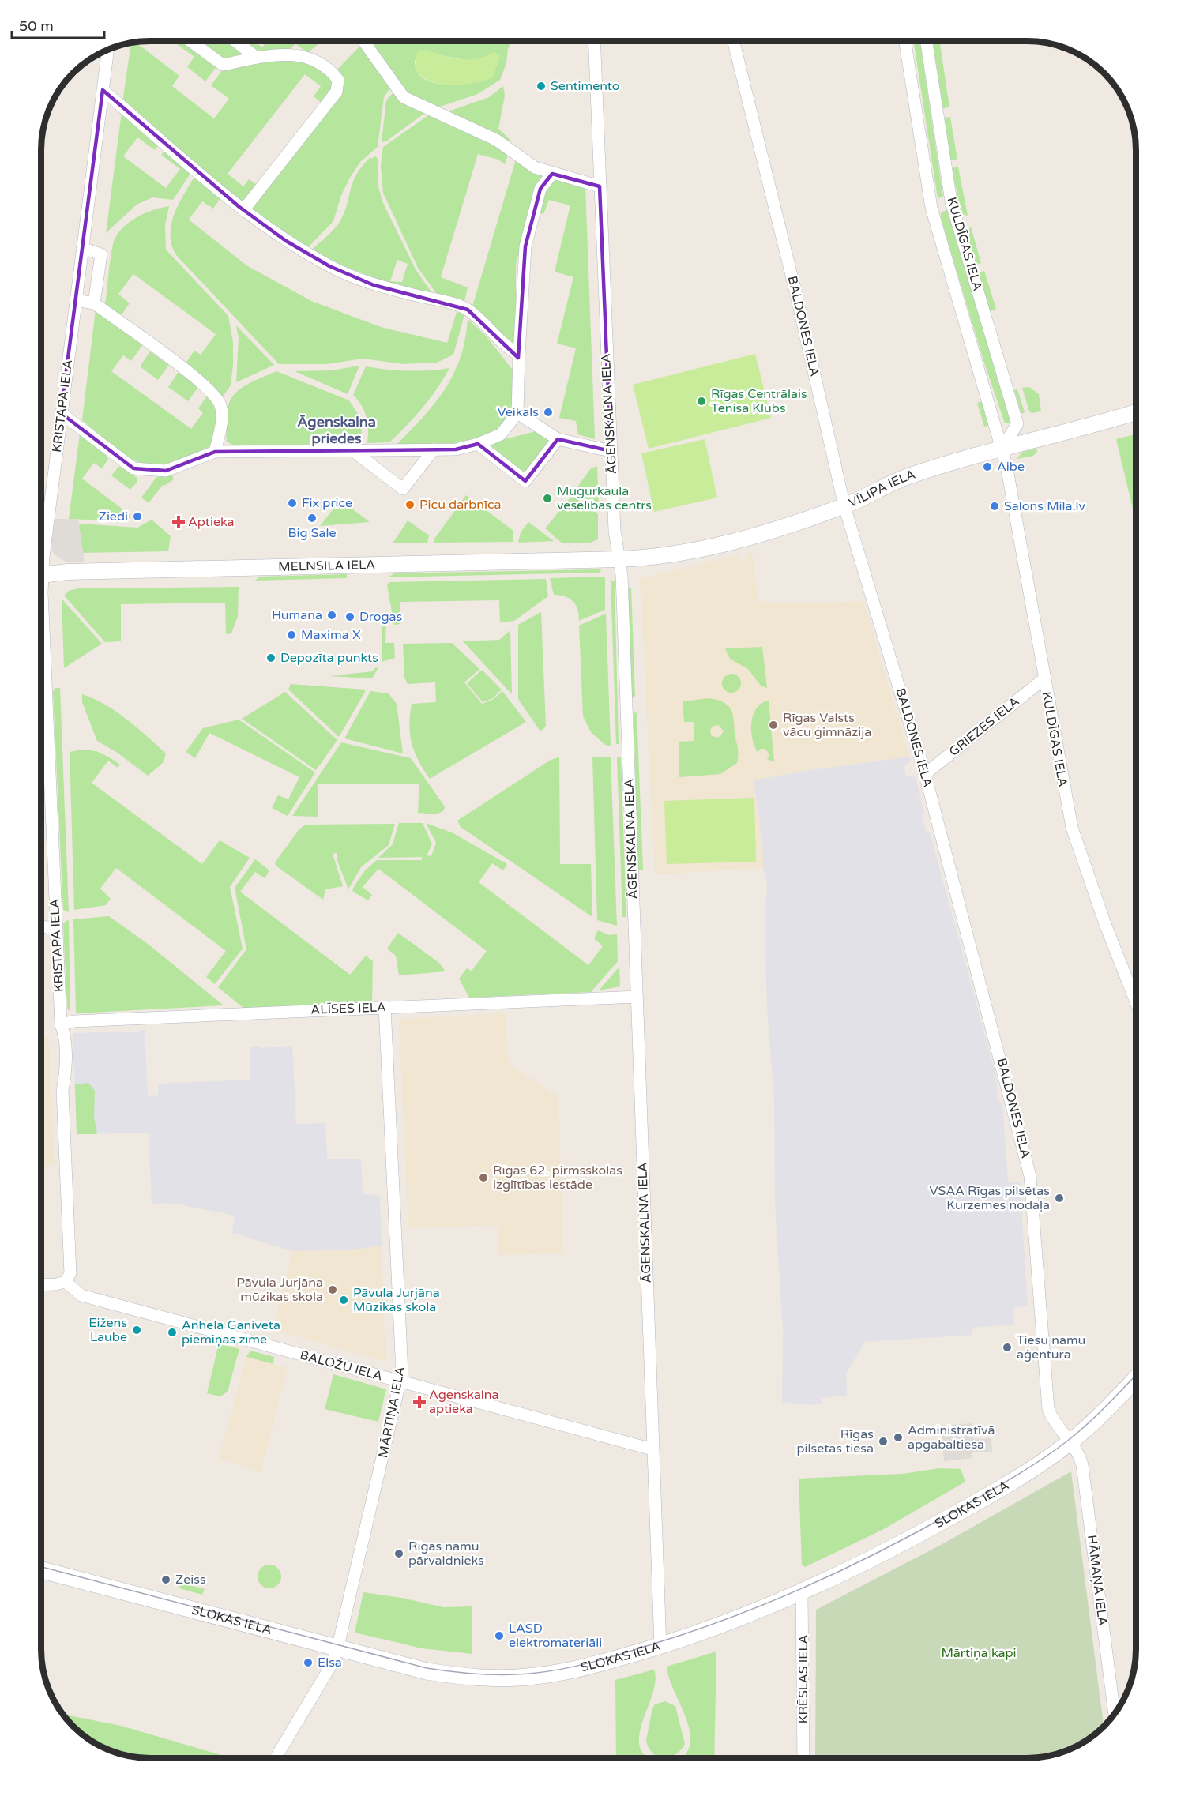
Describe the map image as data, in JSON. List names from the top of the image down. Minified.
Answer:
{"streets":{"main road":["SLOKAS IELA"],"street":["KULDĪGAS IELA","BALDONES IELA","KRISTAPA IELA","ĀGENSKALNA IELA","VĪLIPA IELA","MELNSILA IELA","GRIEZES IELA","ALĪSES IELA","BALOŽU IELA","MĀRTIŅA IELA","HĀMAŅA IELA","KRĒSLAS IELA"]},"crossings":[["KULDĪGAS IELA","VĪLIPA IELA"],["KULDĪGAS IELA","GRIEZES IELA"],["BALDONES IELA","VĪLIPA IELA"],["BALDONES IELA","GRIEZES IELA"],["BALDONES IELA","SLOKAS IELA"],["BALDONES IELA","HĀMAŅA IELA"],["KRISTAPA IELA","ALĪSES IELA"],["KRISTAPA IELA","BALOŽU IELA"],["ĀGENSKALNA IELA","VĪLIPA IELA"],["ĀGENSKALNA IELA","MELNSILA IELA"],["ĀGENSKALNA IELA","ALĪSES IELA"],["ĀGENSKALNA IELA","BALOŽU IELA"],["ĀGENSKALNA IELA","SLOKAS IELA"],["VĪLIPA IELA","MELNSILA IELA"],["ALĪSES IELA","MĀRTIŅA IELA"],["BALOŽU IELA","MĀRTIŅA IELA"],["MĀRTIŅA IELA","SLOKAS IELA"],["SLOKAS IELA","HĀMAŅA IELA"],["SLOKAS IELA","KRĒSLAS IELA"]],"districts":["Āgenskalna priedes"],"parks":["Mārtiņa kapi"],"places":{"other":["Sentimento","Rīgas Centrālais Tenisa Klubs","Veikals","Aibe","Mugurkaula veselības centrs","Fix price","Picu darbnīca","Salons Mila.lv","Ziedi","Big Sale","Humana","Drogas","Maxima X","Depozīta punkts","Rīgas Valsts vācu ģimnāzija","Rīgas 62. pirmsskolas izglītības iestāde","VSAA Rīgas pilsētas Kurzemes nodaļa","Pāvula Jurjāna mūzikas skola","Pāvula Jurjāna Mūzikas skola","Eižens Laube","Anhela Ganiveta piemiņas zīme","Tiesu namu aģentūra","Administratīvā apgabaltiesa","Rīgas pilsētas tiesa","Rīgas namu pārvaldnieks","Zeiss","LASD elektromateriāli","Elsa"],"health":["Aptieka","Āgenskalna aptieka"]},"scale_bar":"50 m"}
